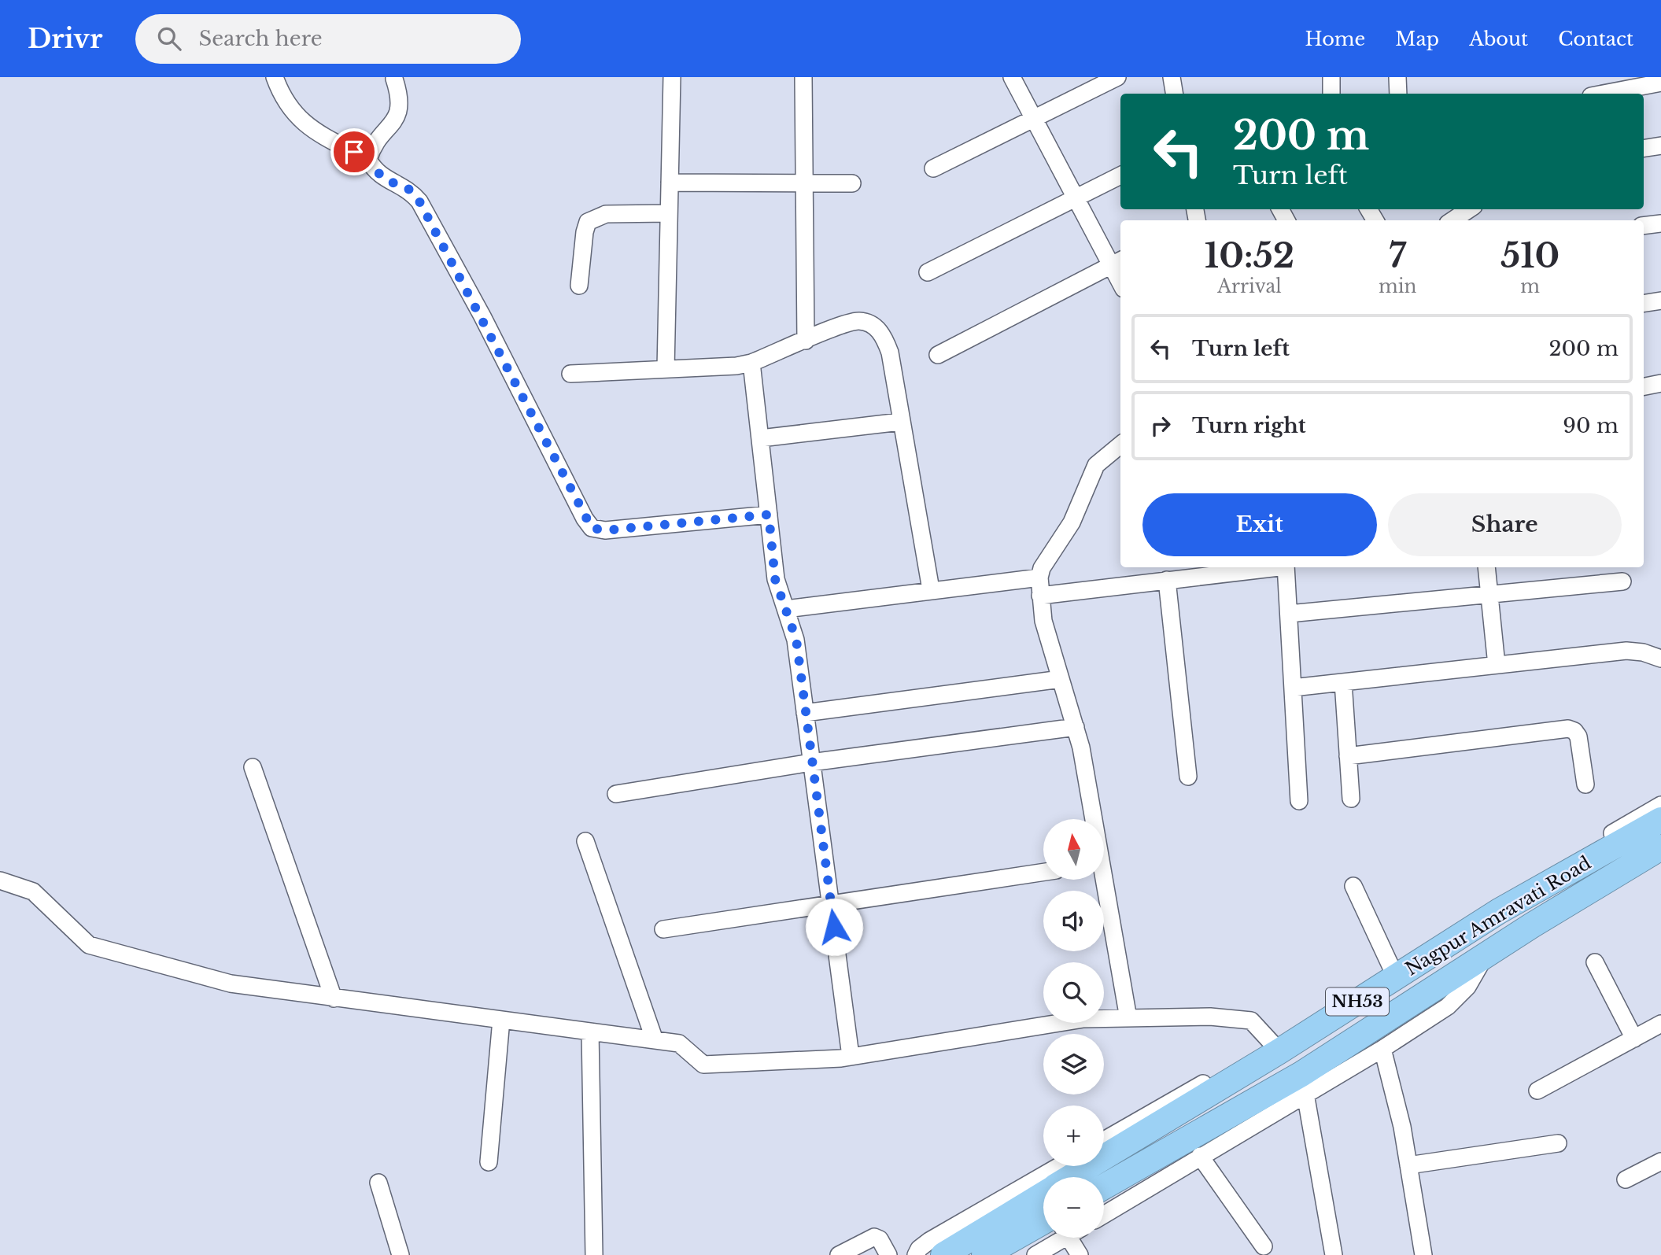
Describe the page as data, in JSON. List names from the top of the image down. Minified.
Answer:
{"streets":{"highway":["Nagpur Amravati Road","NH53"]},"north":"top","page":{"header":"Drivr","search":"Search here","nav":["Home","Map","About","Contact"],"turn":["200 m","Turn left"],"eta":["10:52","Arrival","7","min","510","m"],"list":[{"name":"Turn left","value":"200 m"},{"name":"Turn right","value":"90 m"}],"buttons":["Exit","Share"],"map_buttons":["+","−"]}}
